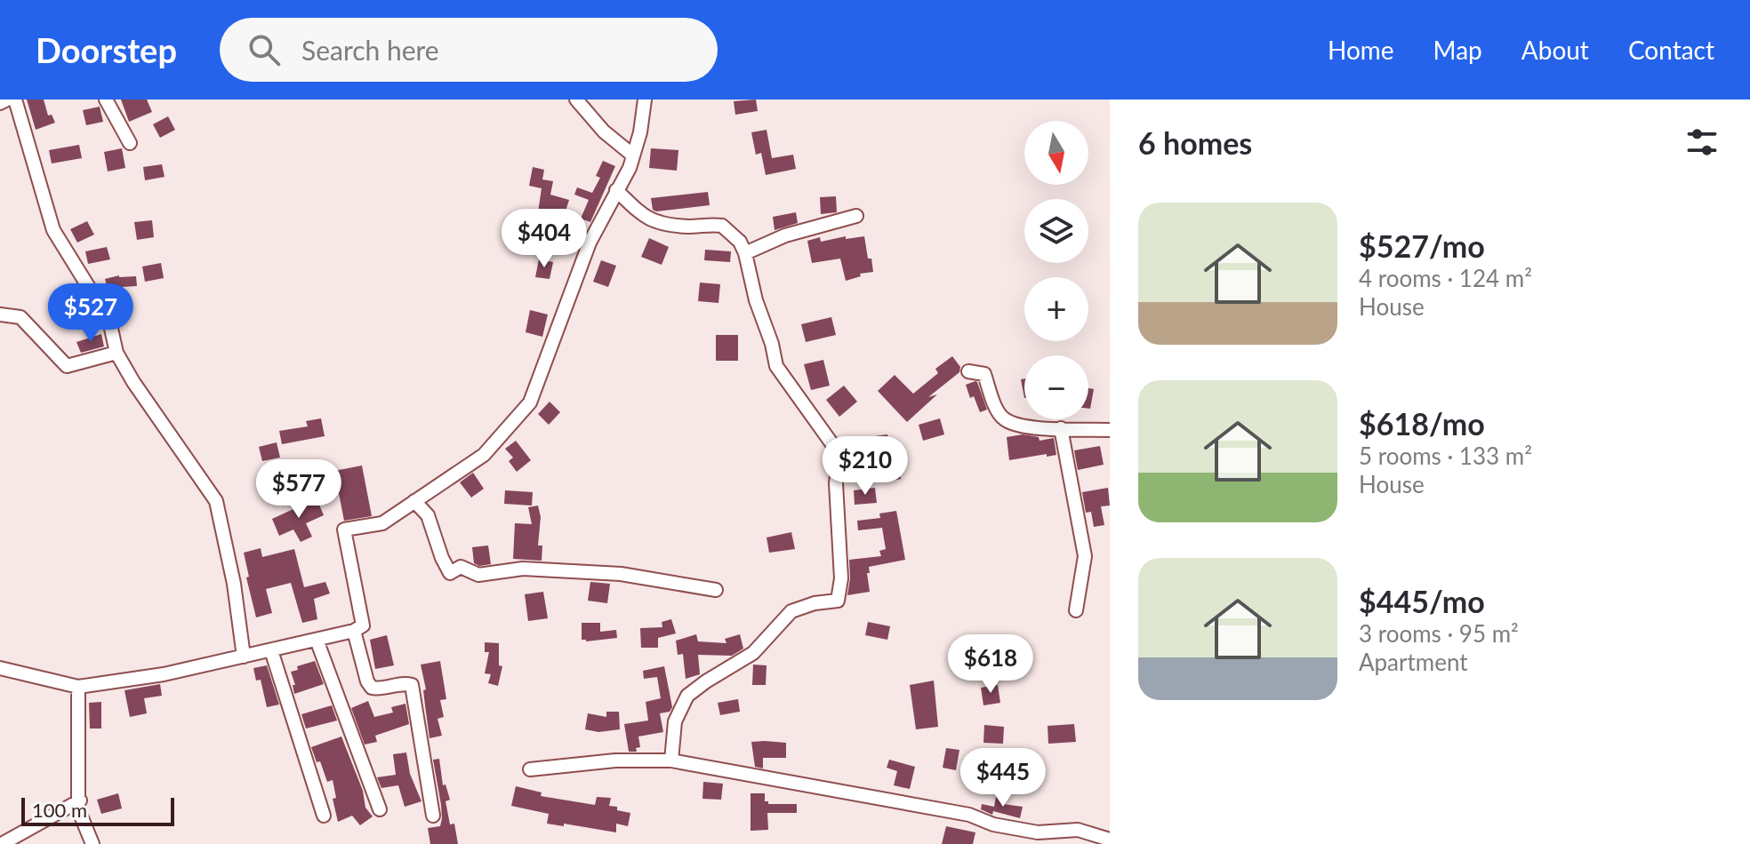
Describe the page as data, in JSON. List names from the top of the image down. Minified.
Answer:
{"scale_bar":"100 m","north":"bottom","page":{"header":"Doorstep","search":"Search here","nav":["Home","Map","About","Contact"],"heading":"6 homes","map_buttons":["+","−"],"list":[{"name":"$527/mo","note":"4 rooms · 124 m² · House"},{"name":"$618/mo","note":"5 rooms · 133 m² · House"},{"name":"$445/mo","note":"3 rooms · 95 m² · Apartment"}],"price":["$404","$527","$210","$577","$618","$445"],"scale":"100 m"}}
